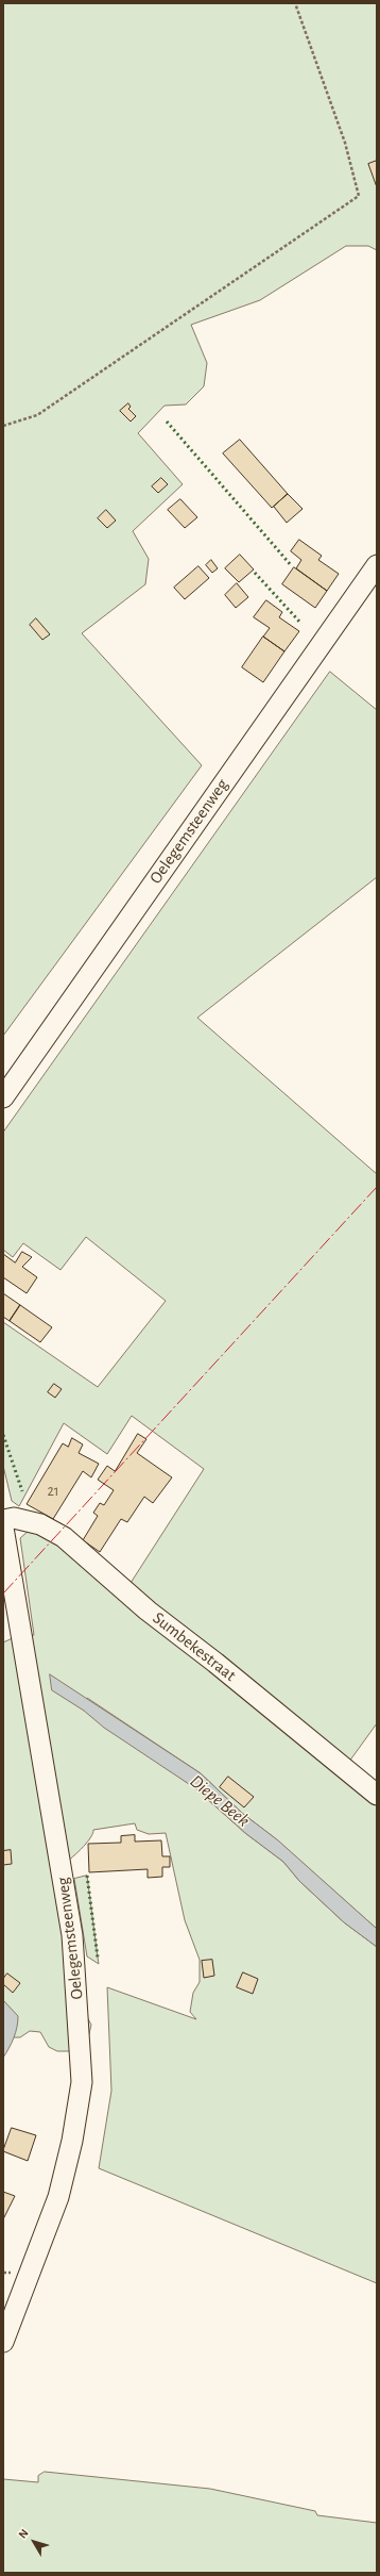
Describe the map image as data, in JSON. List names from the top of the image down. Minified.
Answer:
{"streets":{"street":["Oelegemsteenweg","Sumbekestraat"]},"water":["Diepe Beek"],"house_numbers":["21"],"north":"top left"}
